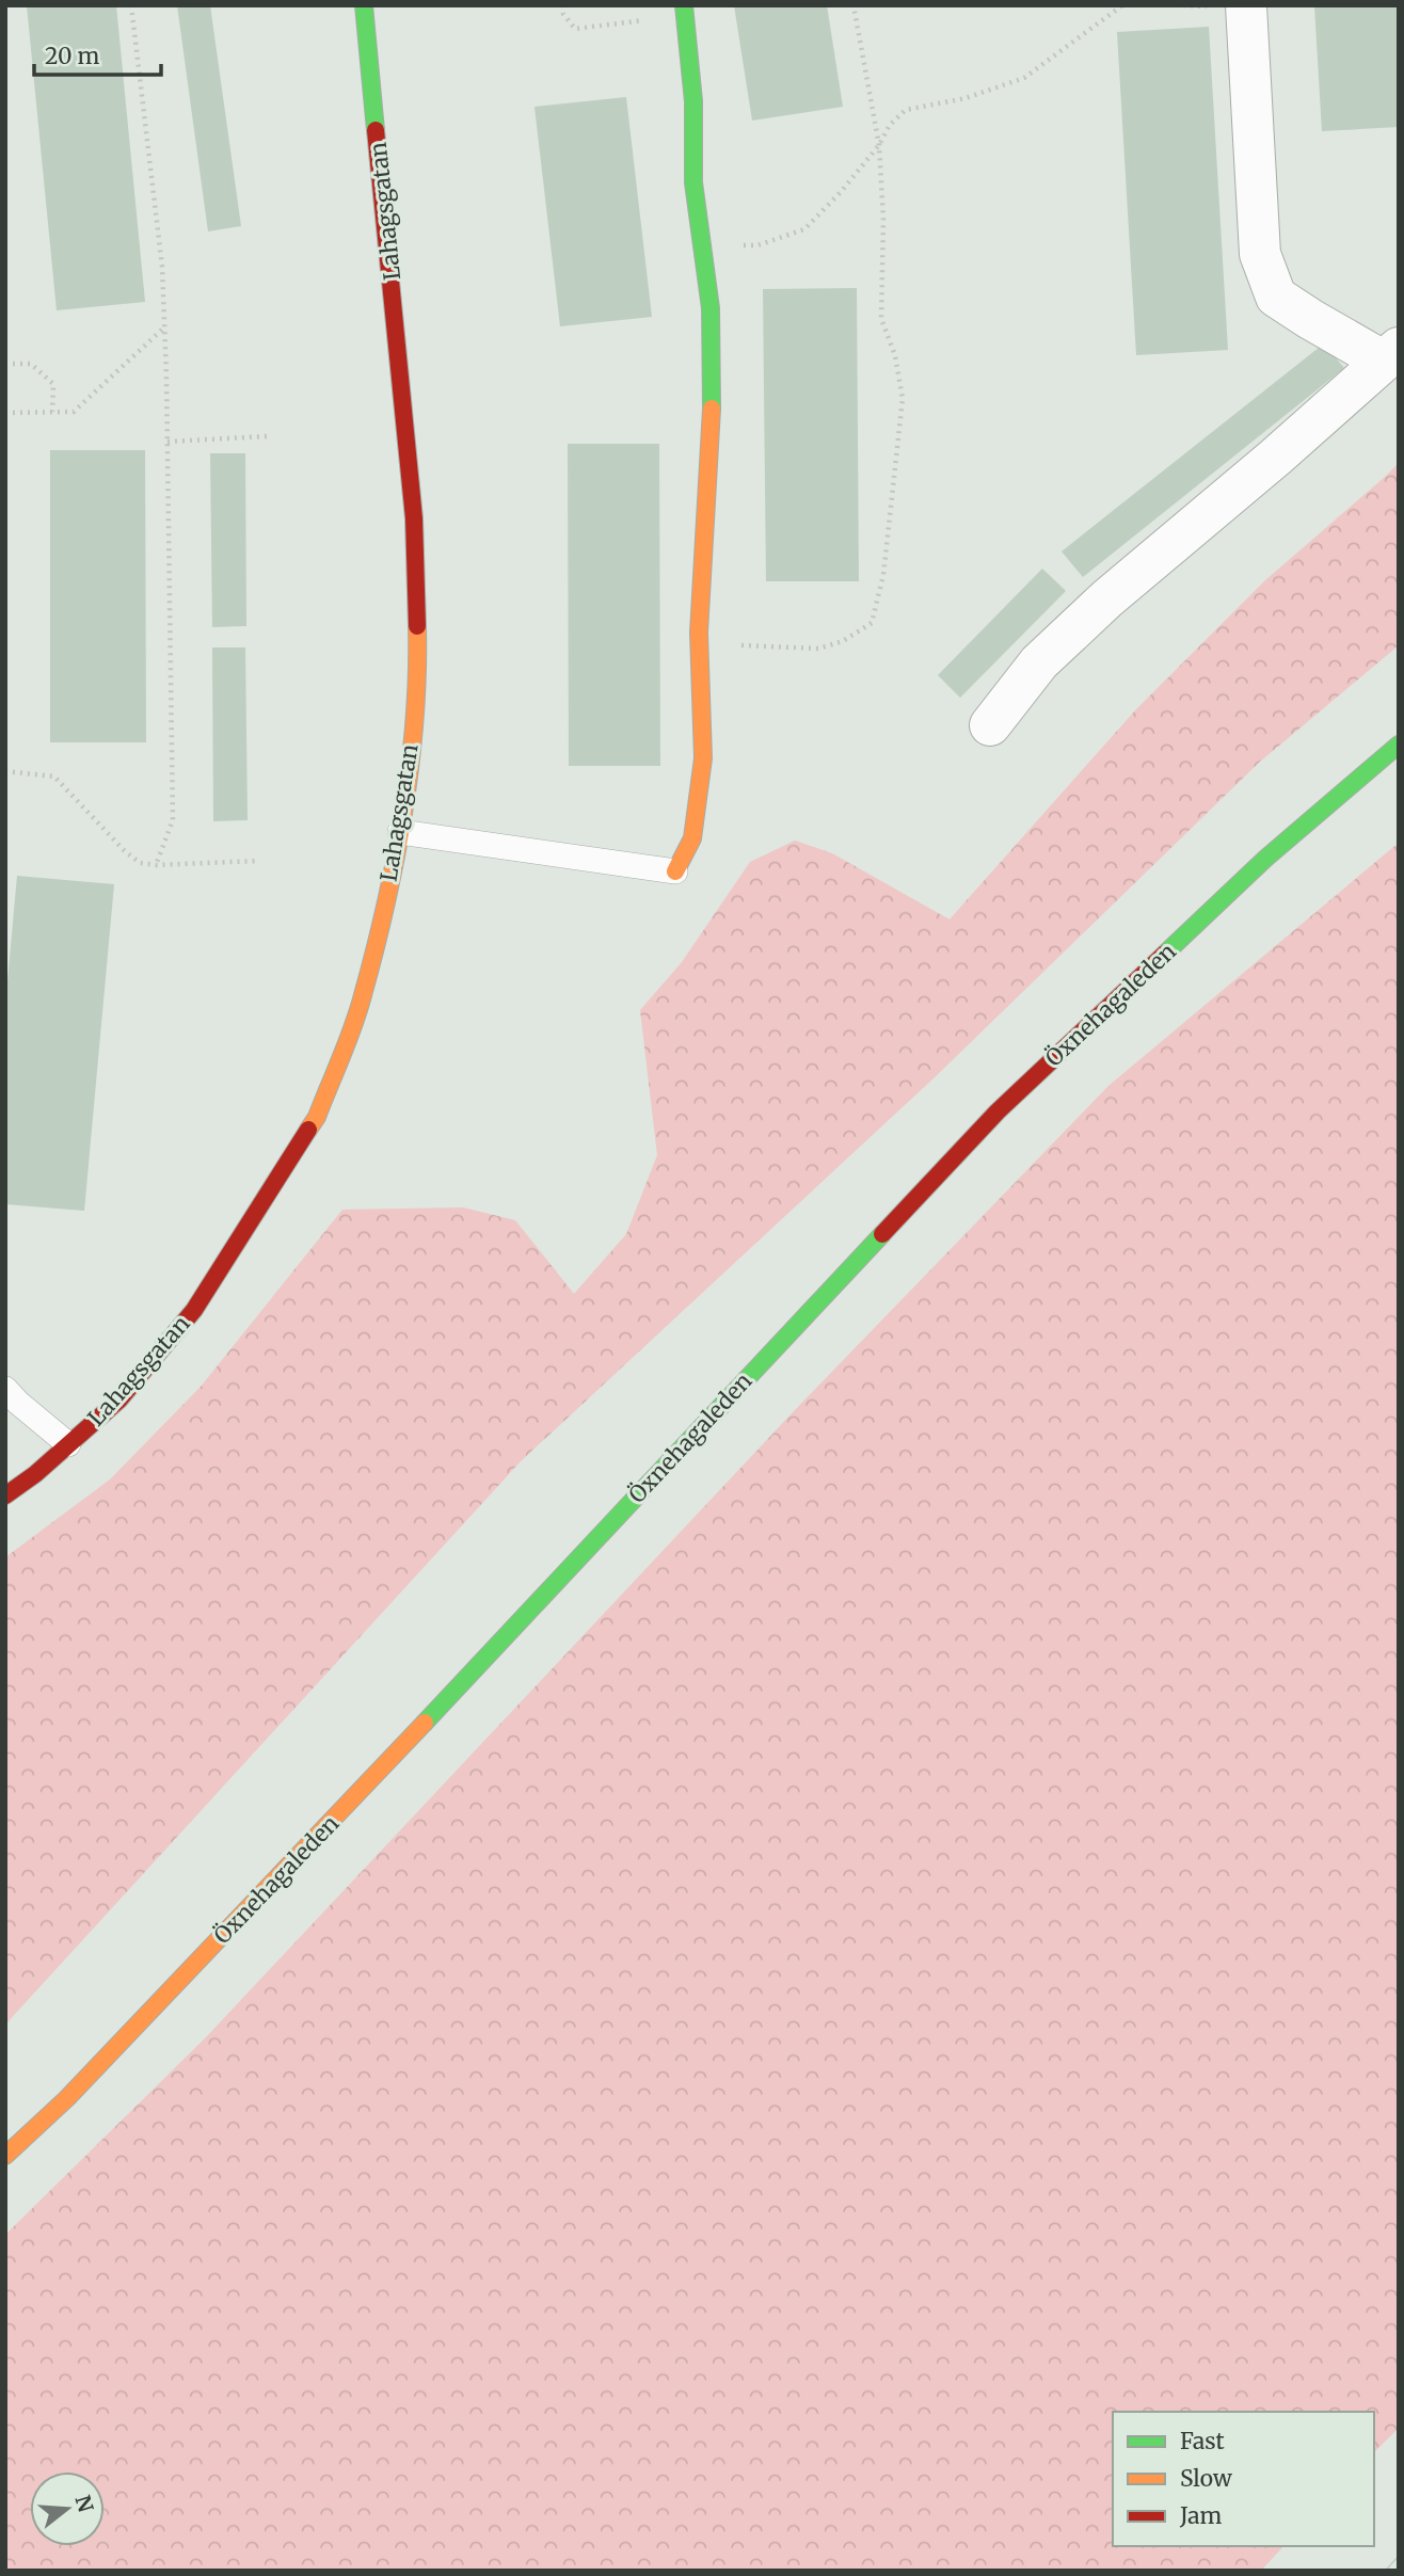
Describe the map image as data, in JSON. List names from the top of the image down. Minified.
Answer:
{"streets":{"street":["Lahagsgatan","Öxnehagaleden"]},"legend":["Fast","Slow","Jam"],"scale_bar":"20 m","north":"right"}
